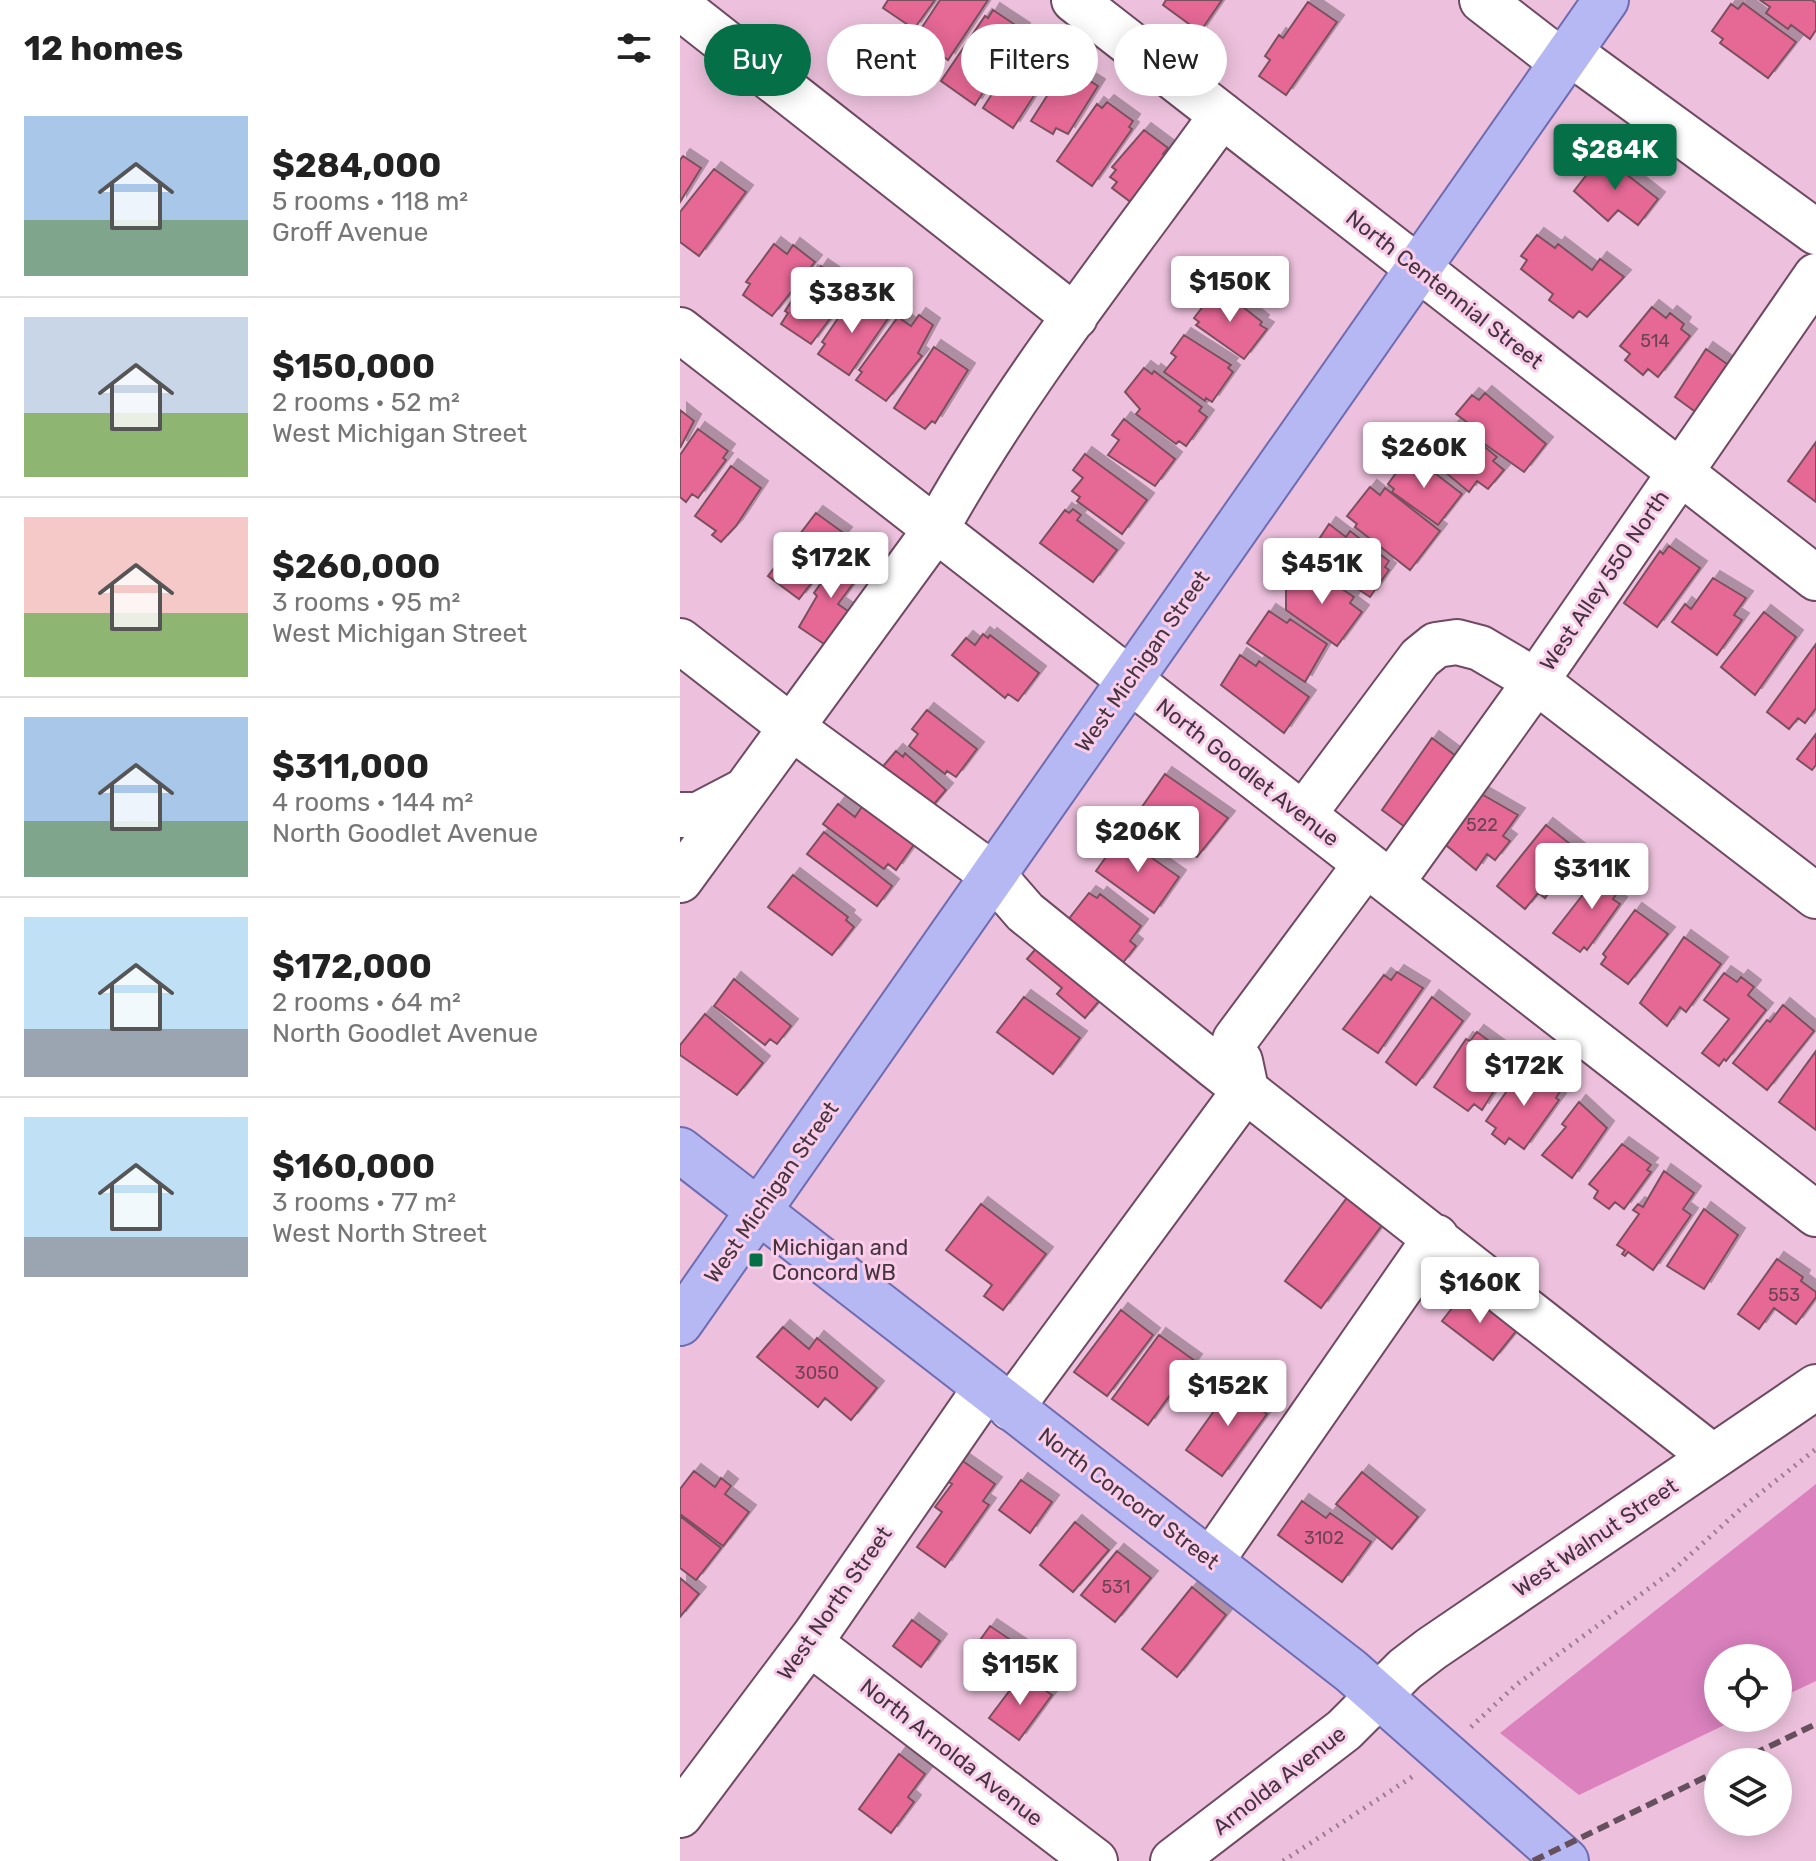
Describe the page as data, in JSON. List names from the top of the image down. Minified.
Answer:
{"streets":{"main road":["West Michigan Street","North Concord Street"],"street":["North Centennial Street","West Alley 550 North","North Goodlet Avenue","West Walnut Street","West North Street","North Arnolda Avenue","Arnolda Avenue"]},"crossings":[["North Centennial Street","West Alley 550 North"],["North Centennial Street","West Michigan Street"],["West Alley 550 North","North Goodlet Avenue"],["West Alley 550 North","West North Street"],["West Michigan Street","North Goodlet Avenue"],["West Michigan Street","North Concord Street"],["North Concord Street","West Walnut Street"],["North Concord Street","West North Street"],["North Concord Street","Arnolda Avenue"],["West Walnut Street","Arnolda Avenue"],["West North Street","North Arnolda Avenue"]],"places":{"transit":["Michigan and Concord WB"]},"house_numbers":["514","522","553","3050","3102","531"],"page":{"heading":"12 homes","chip":["Buy","Rent","Filters","New"],"list":[{"name":"$284,000","note":"5 rooms · 118 m² · Groff Avenue"},{"name":"$150,000","note":"2 rooms · 52 m² · West Michigan Street"},{"name":"$260,000","note":"3 rooms · 95 m² · West Michigan Street"},{"name":"$311,000","note":"4 rooms · 144 m² · North Goodlet Avenue"},{"name":"$172,000","note":"2 rooms · 64 m² · North Goodlet Avenue"},{"name":"$160,000","note":"3 rooms · 77 m² · West North Street"}],"price":["$284K","$150K","$383K","$260K","$172K","$451K","$206K","$311K","$172K","$160K","$152K","$115K"]}}
